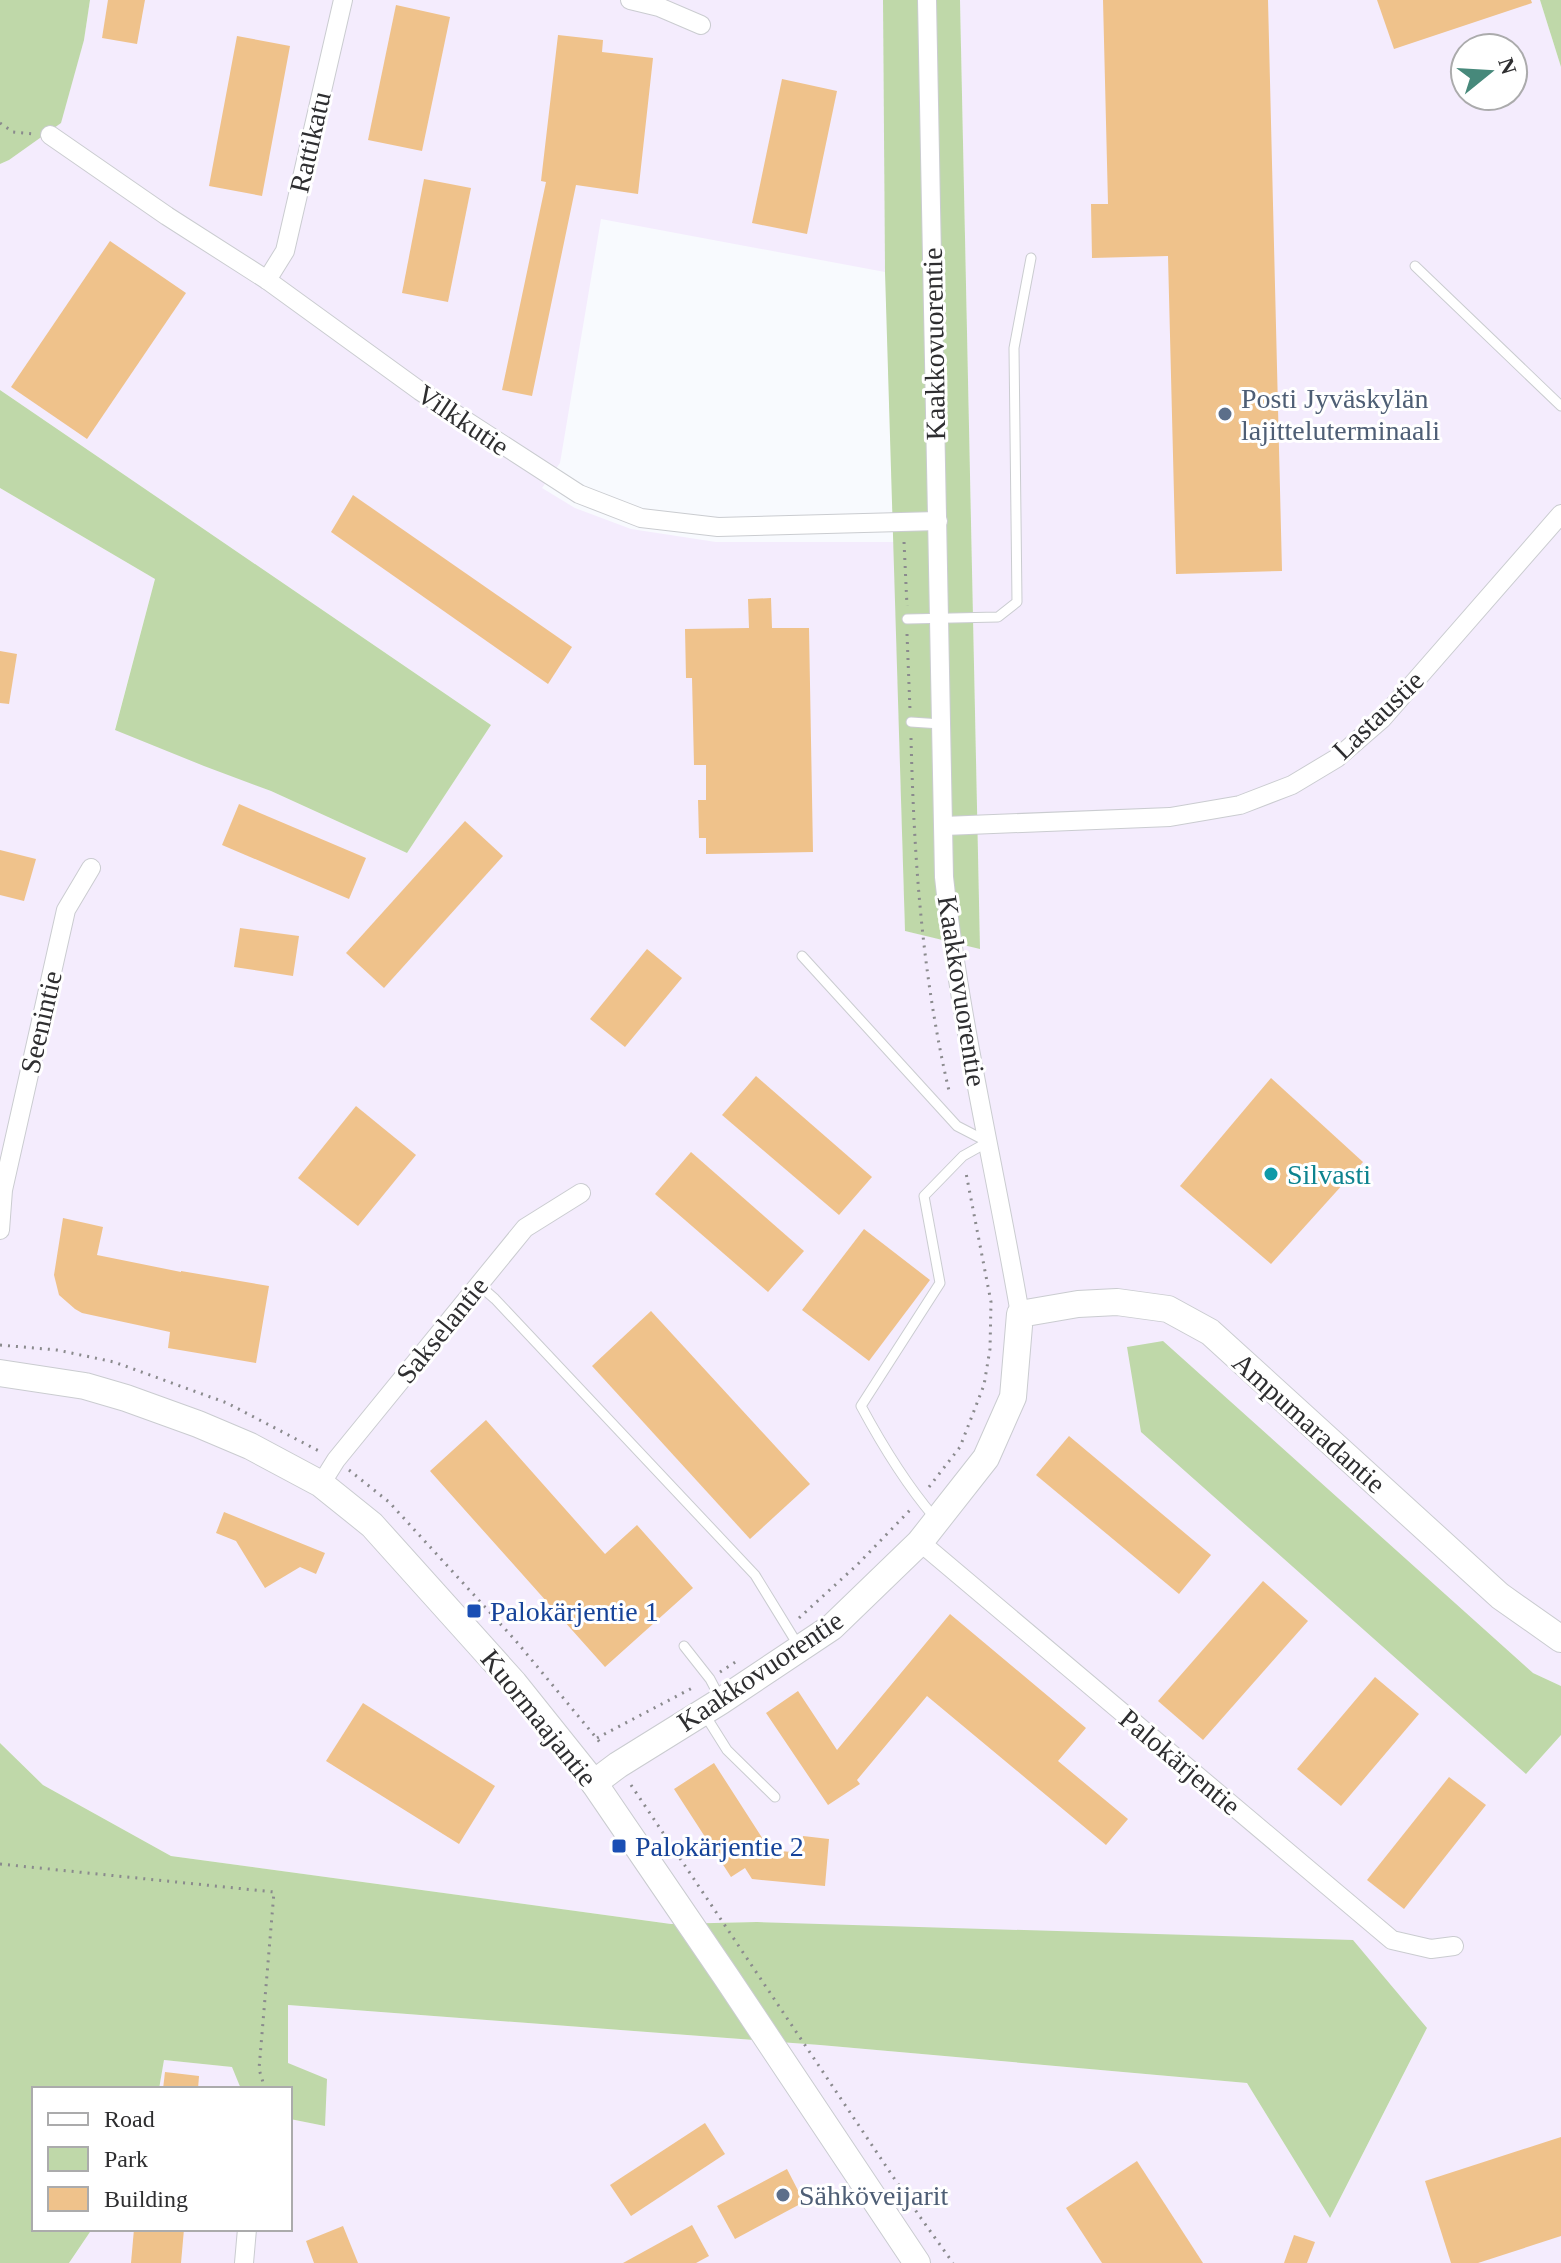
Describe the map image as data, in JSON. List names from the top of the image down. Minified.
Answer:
{"streets":{"street":["Rattikatu","Kaakkovuorentie","Vilkkutie","Lastaustie","Seenintie","Sakselantie","Ampumaradantie","Kuormaajantie","Palokärjentie"]},"crossings":[["Rattikatu","Vilkkutie"],["Kaakkovuorentie","Vilkkutie"],["Kaakkovuorentie","Lastaustie"],["Kaakkovuorentie","Ampumaradantie"],["Kaakkovuorentie","Kuormaajantie"],["Kaakkovuorentie","Palokärjentie"],["Sakselantie","Kuormaajantie"]],"places":{"other":["Posti Jyväskylän lajitteluterminaali","Silvasti","Sähköveijarit"],"transit":["Palokärjentie 1","Palokärjentie 2"]},"legend":["Road","Park","Building"],"north":"right"}
